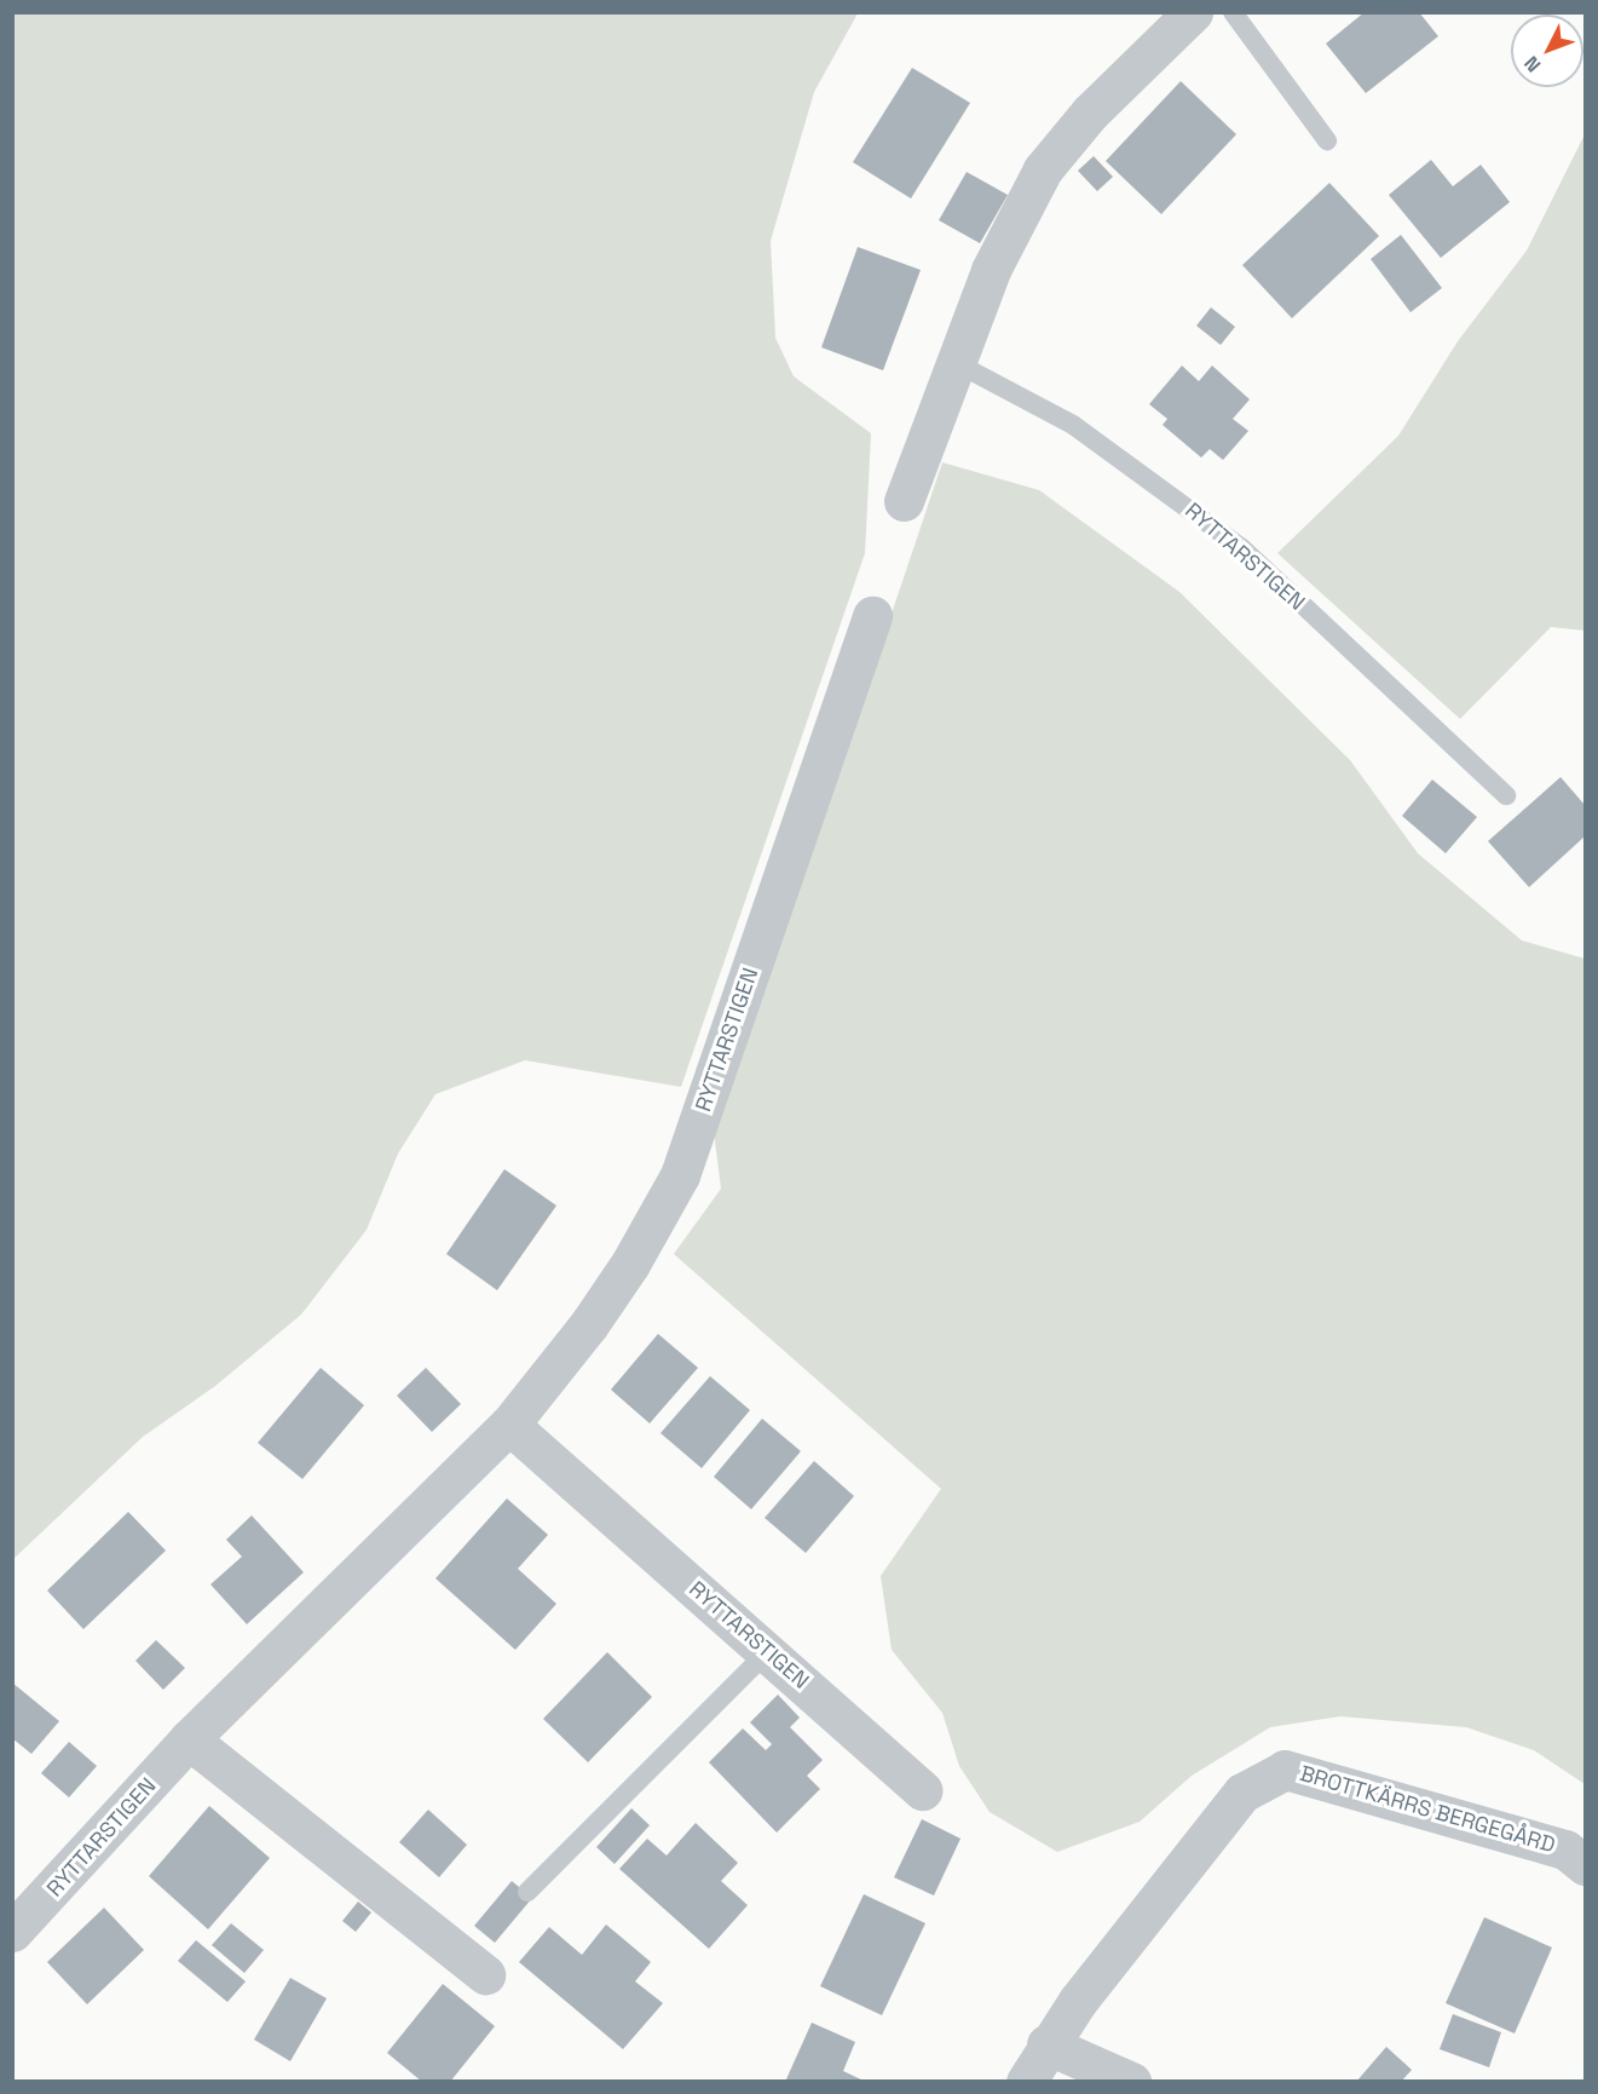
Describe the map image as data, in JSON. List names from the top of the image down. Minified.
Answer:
{"streets":{"street":["RYTTARSTIGEN","BROTTKÄRRS BERGEGÅRD"]},"north":"bottom left"}
